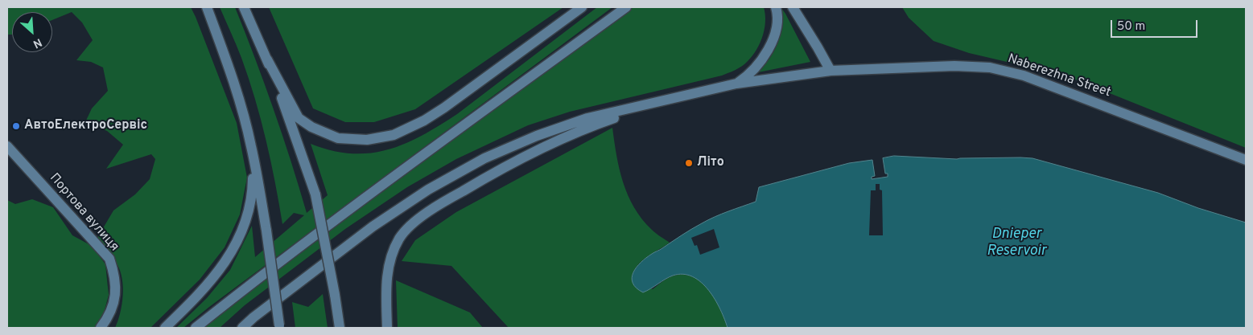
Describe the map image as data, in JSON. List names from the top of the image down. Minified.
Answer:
{"streets":{"street":["Naberezhna Street","Портова вулиця"]},"water":["Dnieper Reservoir"],"places":["АвтоЕлектроСервіс","Літо"],"scale_bar":"50 m","north":"bottom right"}
